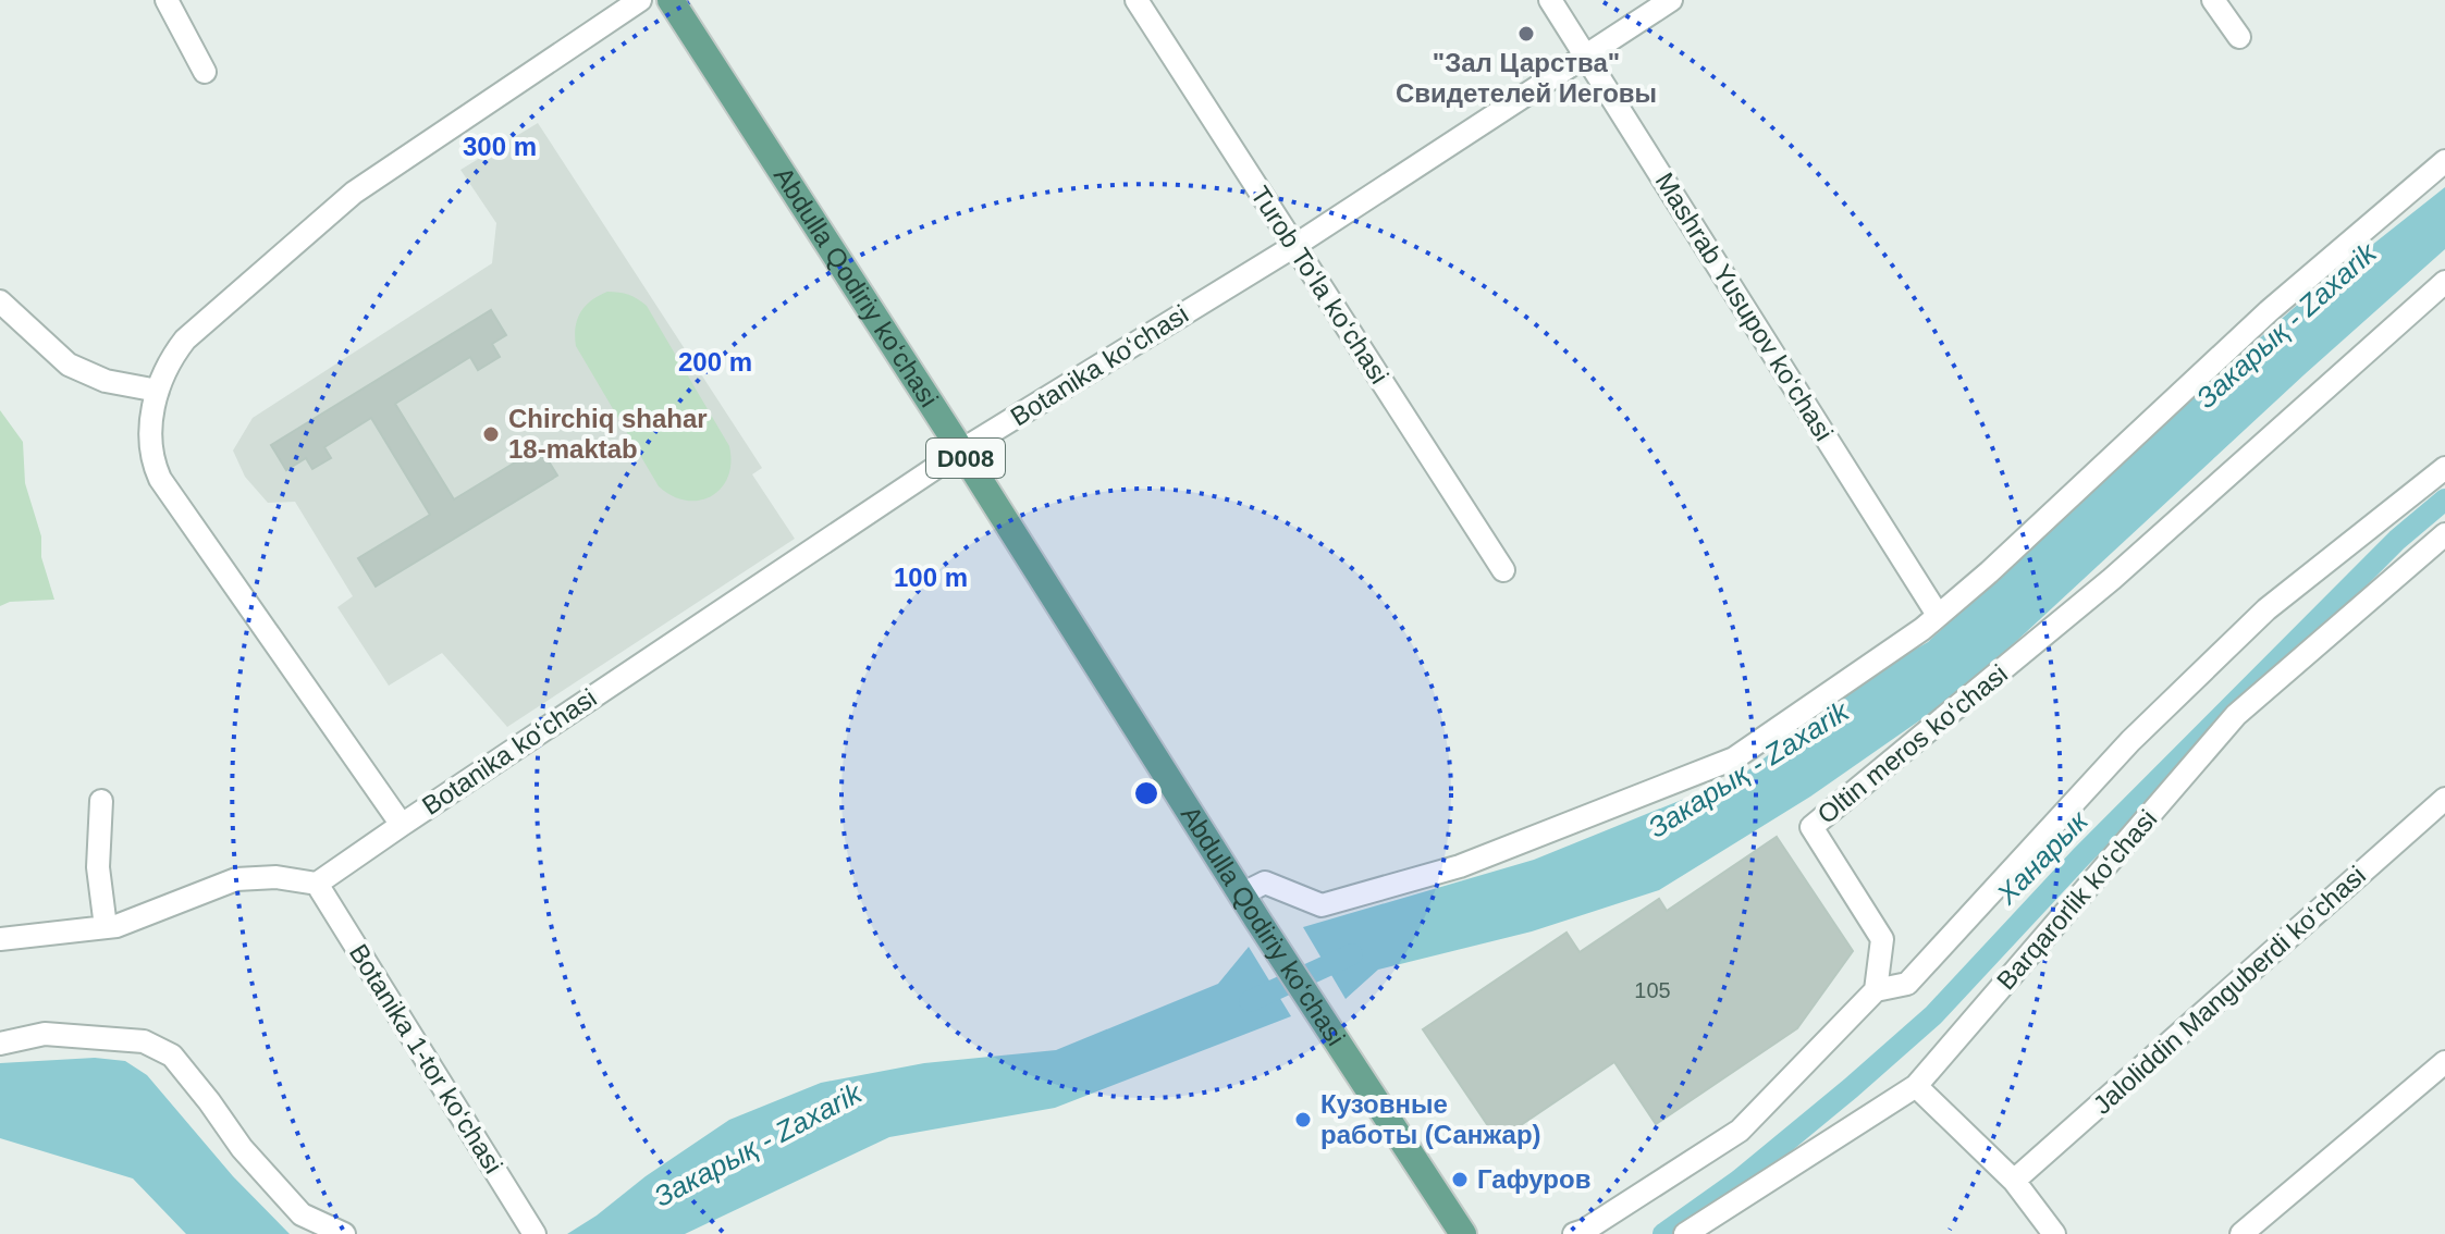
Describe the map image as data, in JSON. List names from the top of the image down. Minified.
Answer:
{"streets":{"main road":["Abdulla Qodiriy ko‘chasi","D008"],"street":["Turob To‘la ko‘chasi","Mashrab Yusupov ko‘chasi","Botanika ko‘chasi","Oltin meros ko‘chasi","Barqarorlik ko‘chasi","Jaloliddin Manguberdi ko‘chasi","Botanika 1-tor ko‘chasi"]},"crossings":[["Turob To‘la ko‘chasi","Botanika ko‘chasi"],["Abdulla Qodiriy ko‘chasi","Botanika ko‘chasi"],["Mashrab Yusupov ko‘chasi","Botanika ko‘chasi"],["Botanika ko‘chasi","Botanika 1-tor ko‘chasi"]],"water":["Закарық - Zaxarik","Ханарык"],"places":["\"Зал Царства\" Свидетелей Иеговы","Chirchiq shahar 18-maktab","Кузовные работы (Санжар)","Гафуров"],"house_numbers":["105"],"rings":["300 m","200 m","100 m"]}
